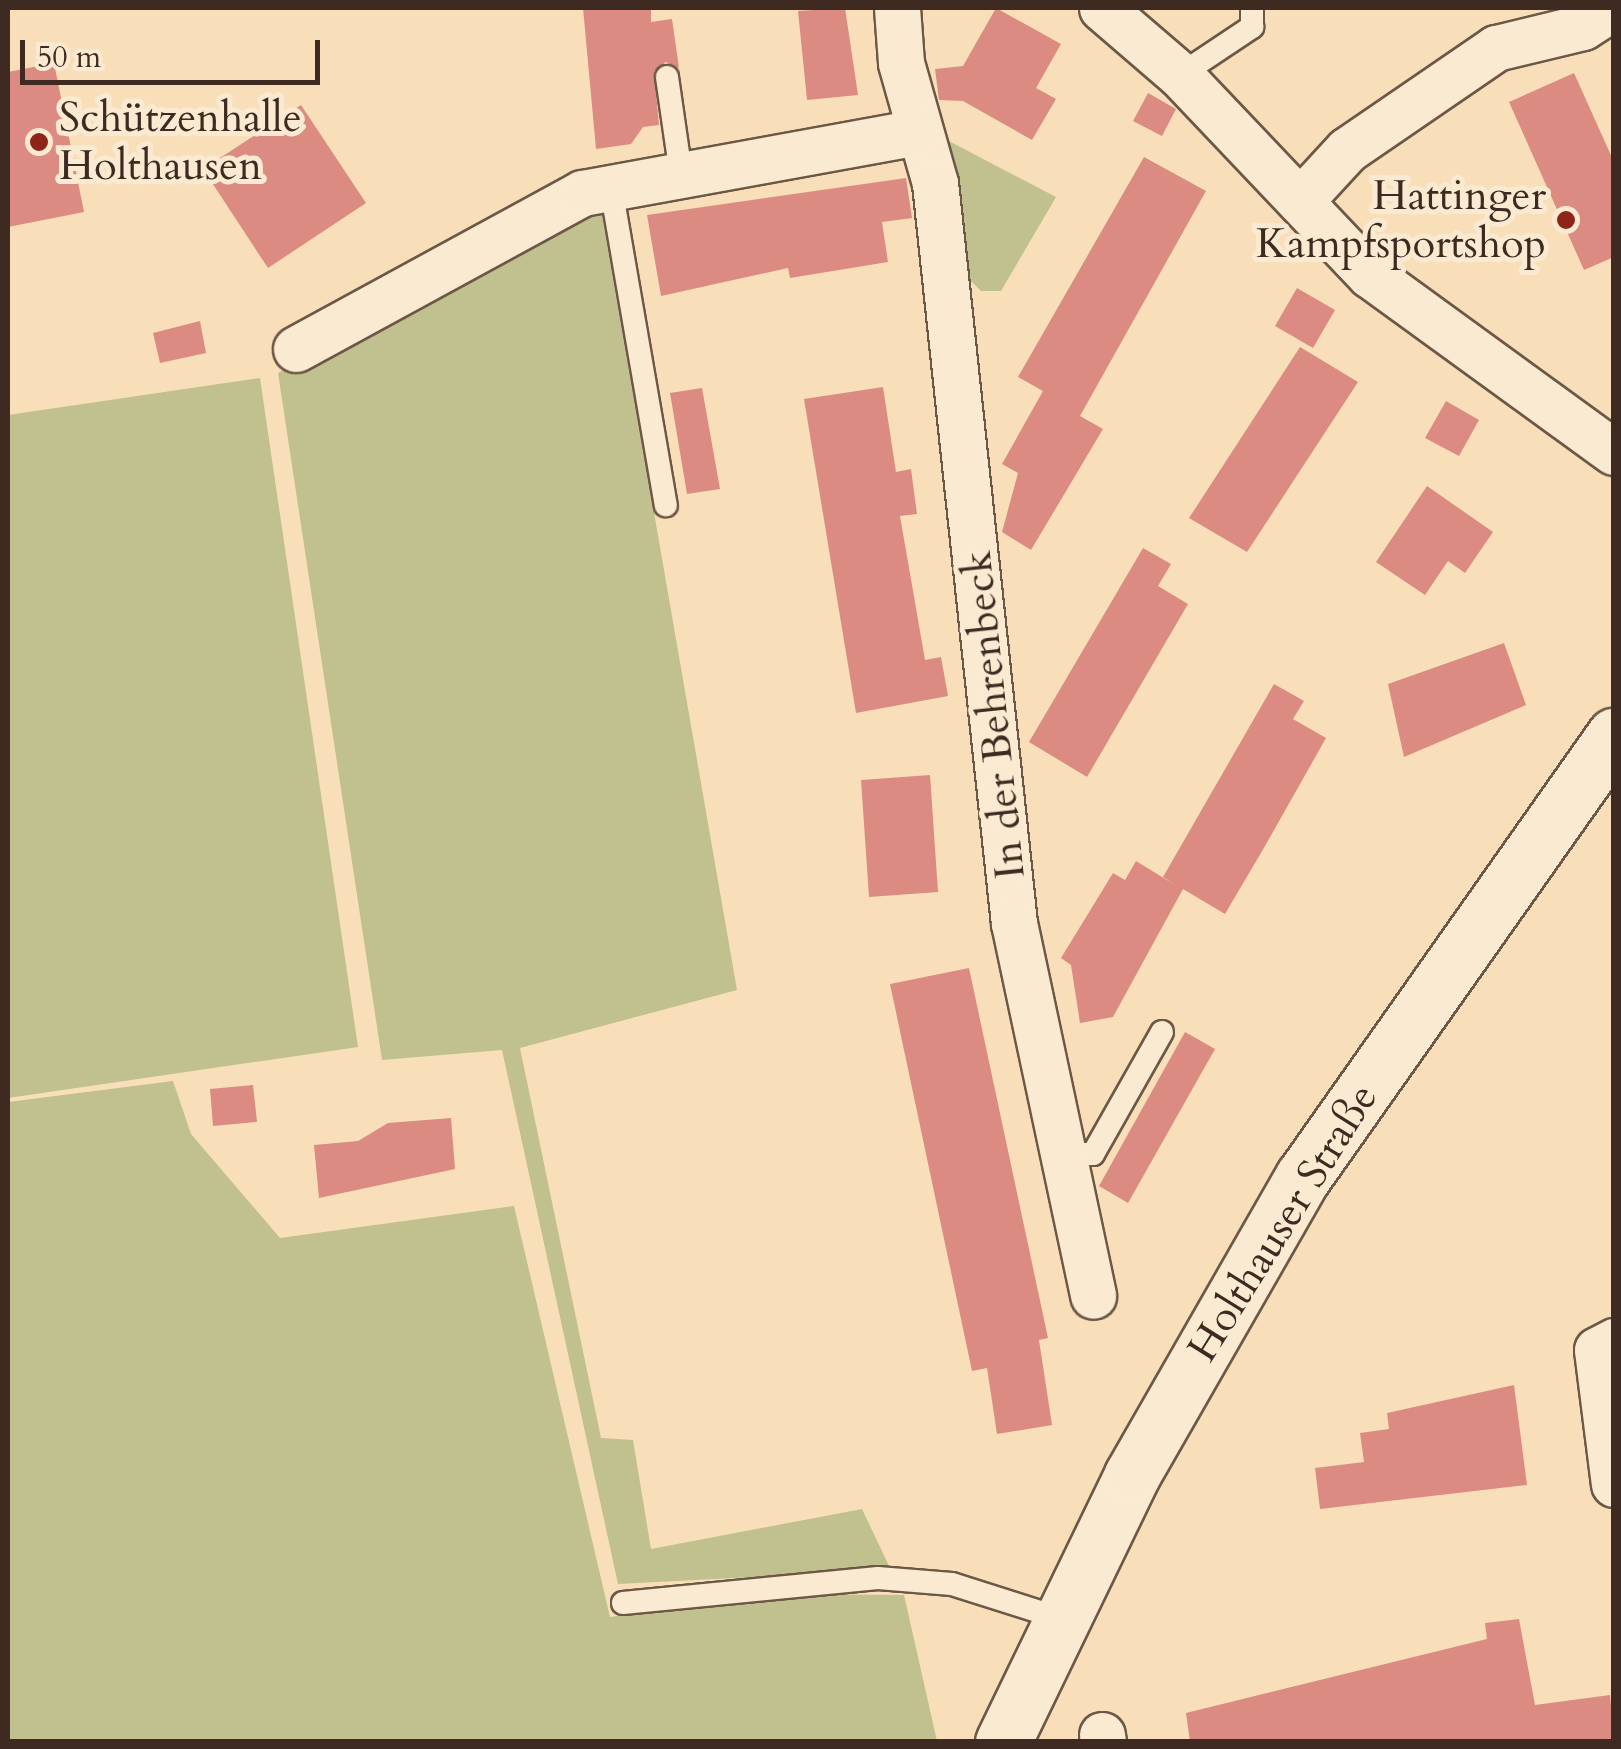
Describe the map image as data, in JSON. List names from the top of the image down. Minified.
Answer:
{"streets":{"street":["In der Behrenbeck","Holthauser Straße"]},"places":["Schützenhalle Holthausen","Hattinger Kampfsportshop"],"scale_bar":"50 m"}
